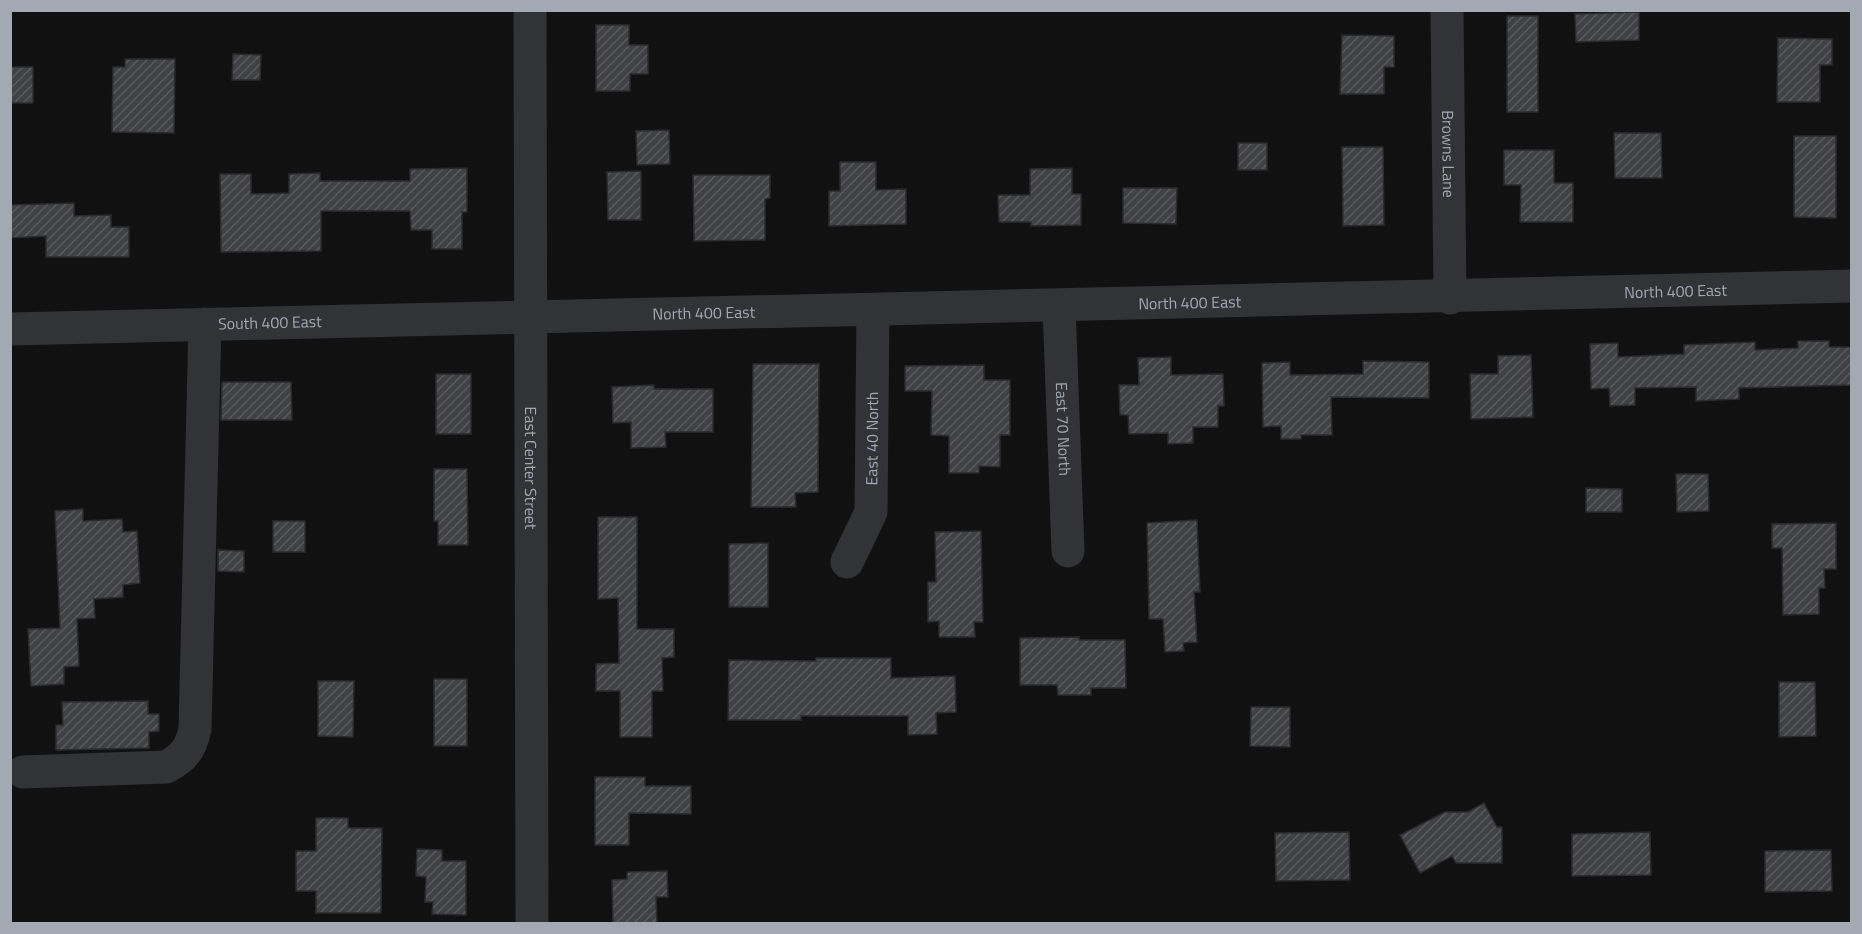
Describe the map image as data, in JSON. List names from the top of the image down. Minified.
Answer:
{"streets":{"street":["Browns Lane","North 400 East","South 400 East","East 70 North","East 40 North","East Center Street"]},"crossings":[["Browns Lane","North 400 East"],["North 400 East","South 400 East"],["North 400 East","East 70 North"],["North 400 East","East 40 North"],["North 400 East","East Center Street"],["South 400 East","East Center Street"]]}
